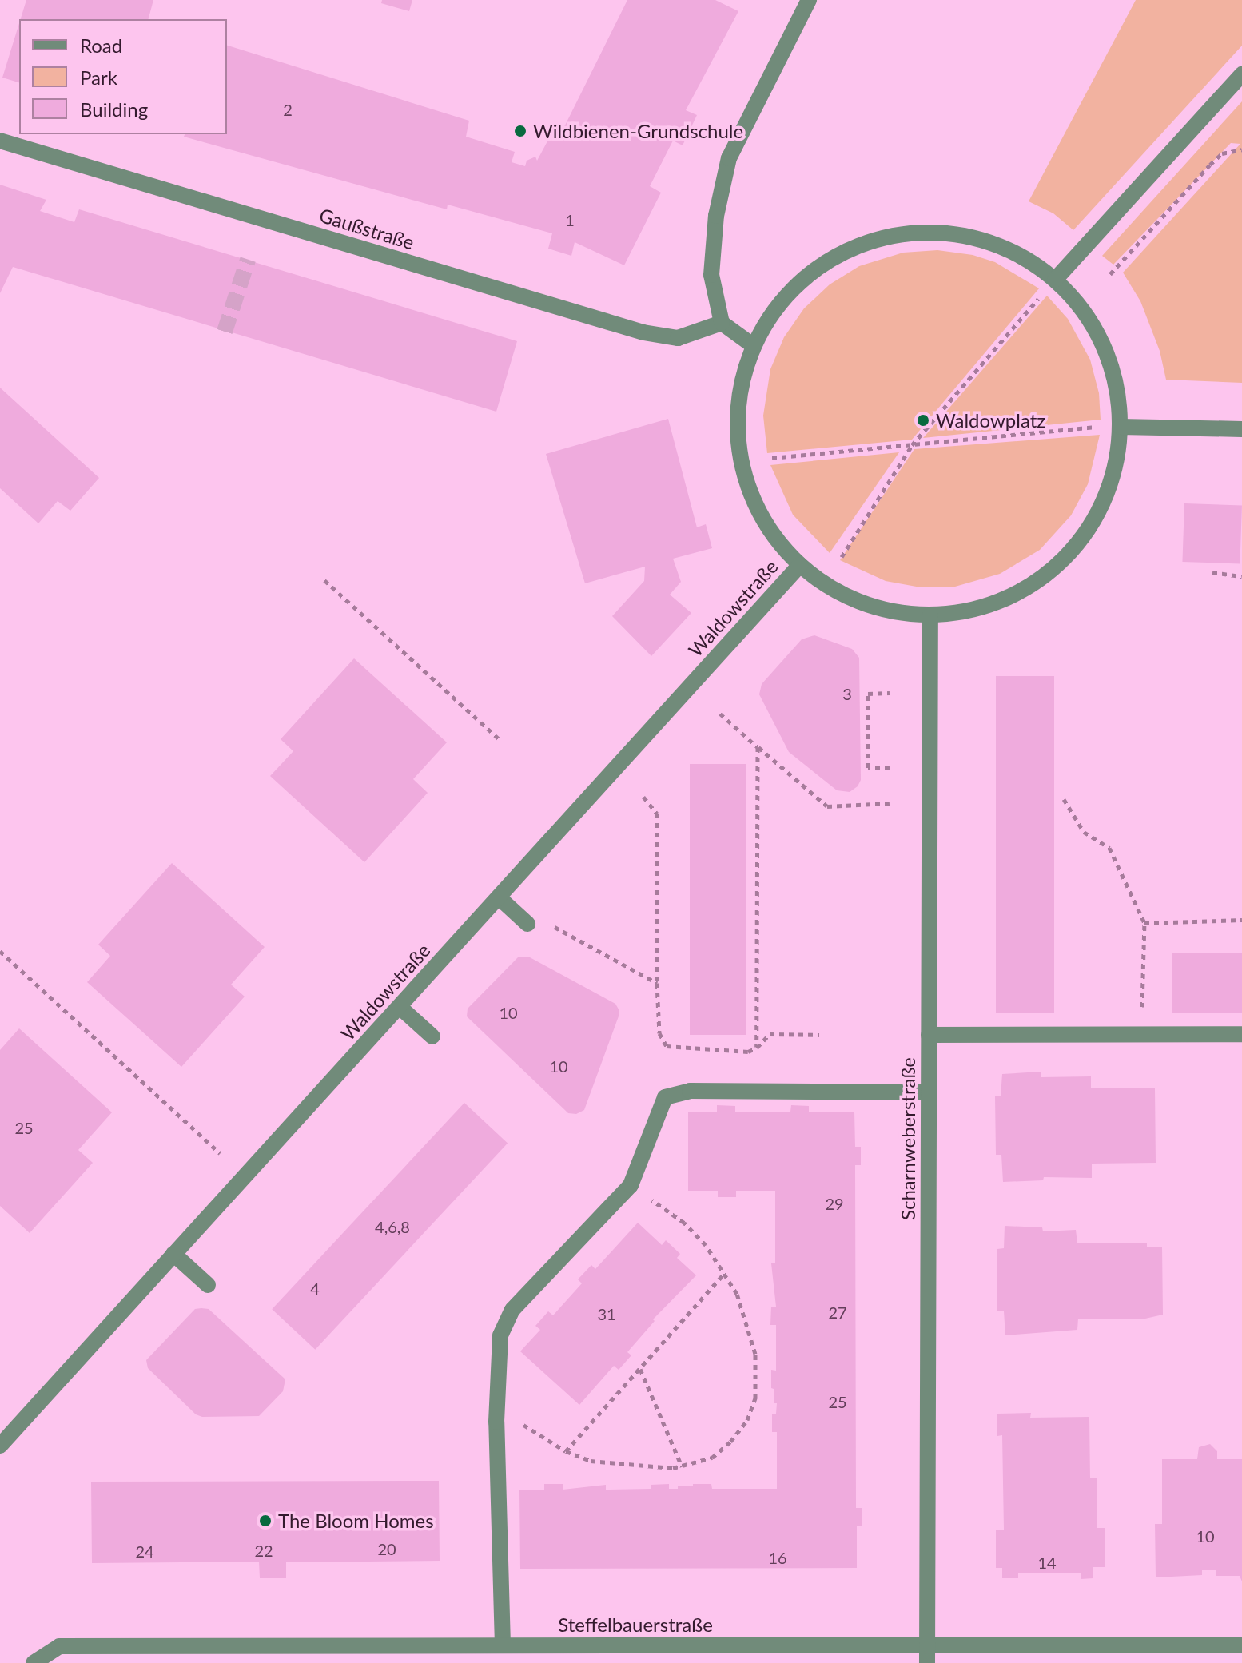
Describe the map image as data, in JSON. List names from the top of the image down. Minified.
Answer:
{"streets":{"street":["Gaußstraße","Waldowstraße","Scharnweberstraße","Steffelbauerstraße"]},"crossings":[["Scharnweberstraße","Steffelbauerstraße"]],"places":["Wildbienen-Grundschule","Waldowplatz","The Bloom Homes"],"house_numbers":["2","1","3","10","10","25","29","4,6,8","4","27","31","25","10","20","22","24","16","14"],"legend":["Road","Park","Building"]}
